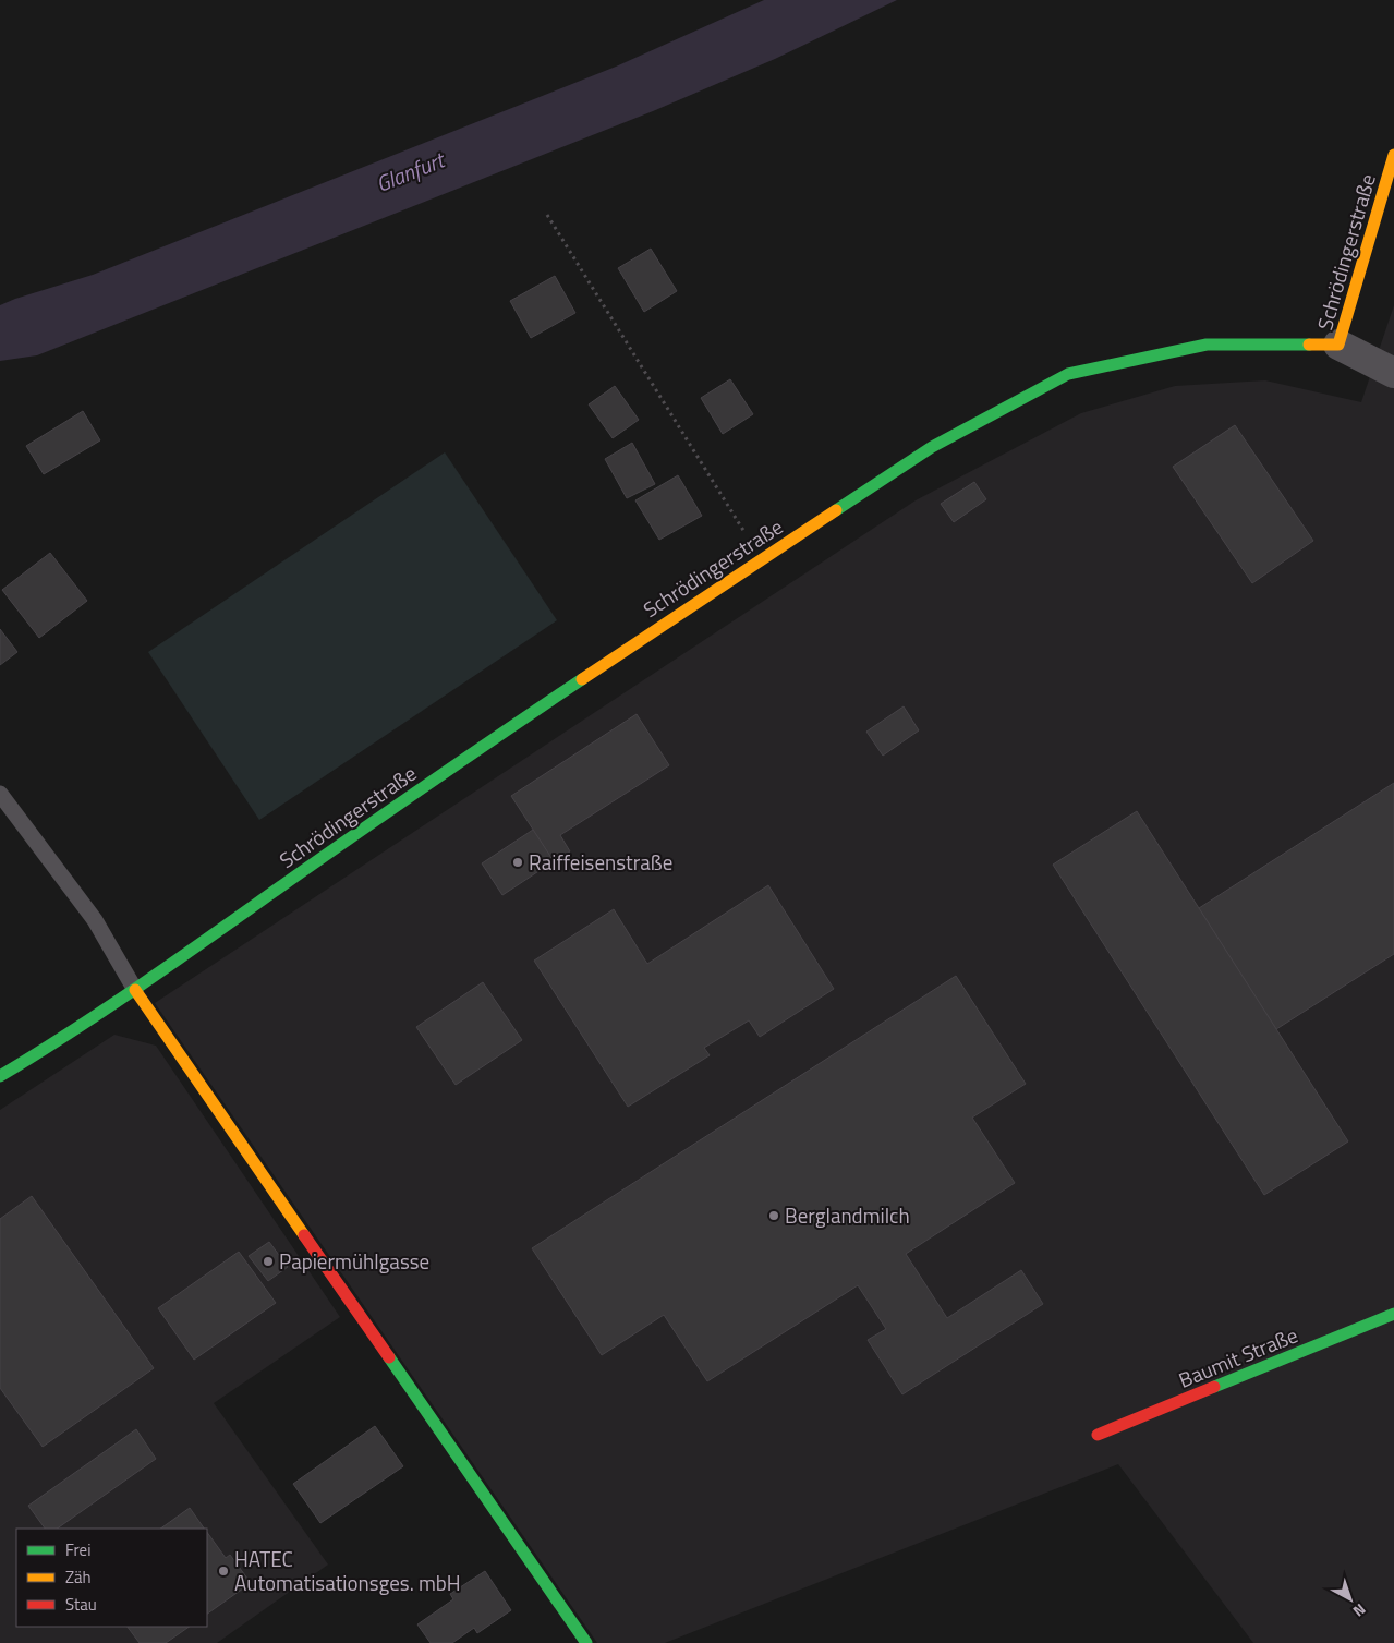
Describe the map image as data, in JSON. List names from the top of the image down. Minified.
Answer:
{"streets":{"street":["Schrödingerstraße","Baumit Straße"]},"water":["Glanfurt"],"places":["Raiffeisenstraße","Berglandmilch","Papiermühlgasse","HATEC Automatisationsges. mbH"],"legend":["Frei","Zäh","Stau"],"north":"bottom right"}
